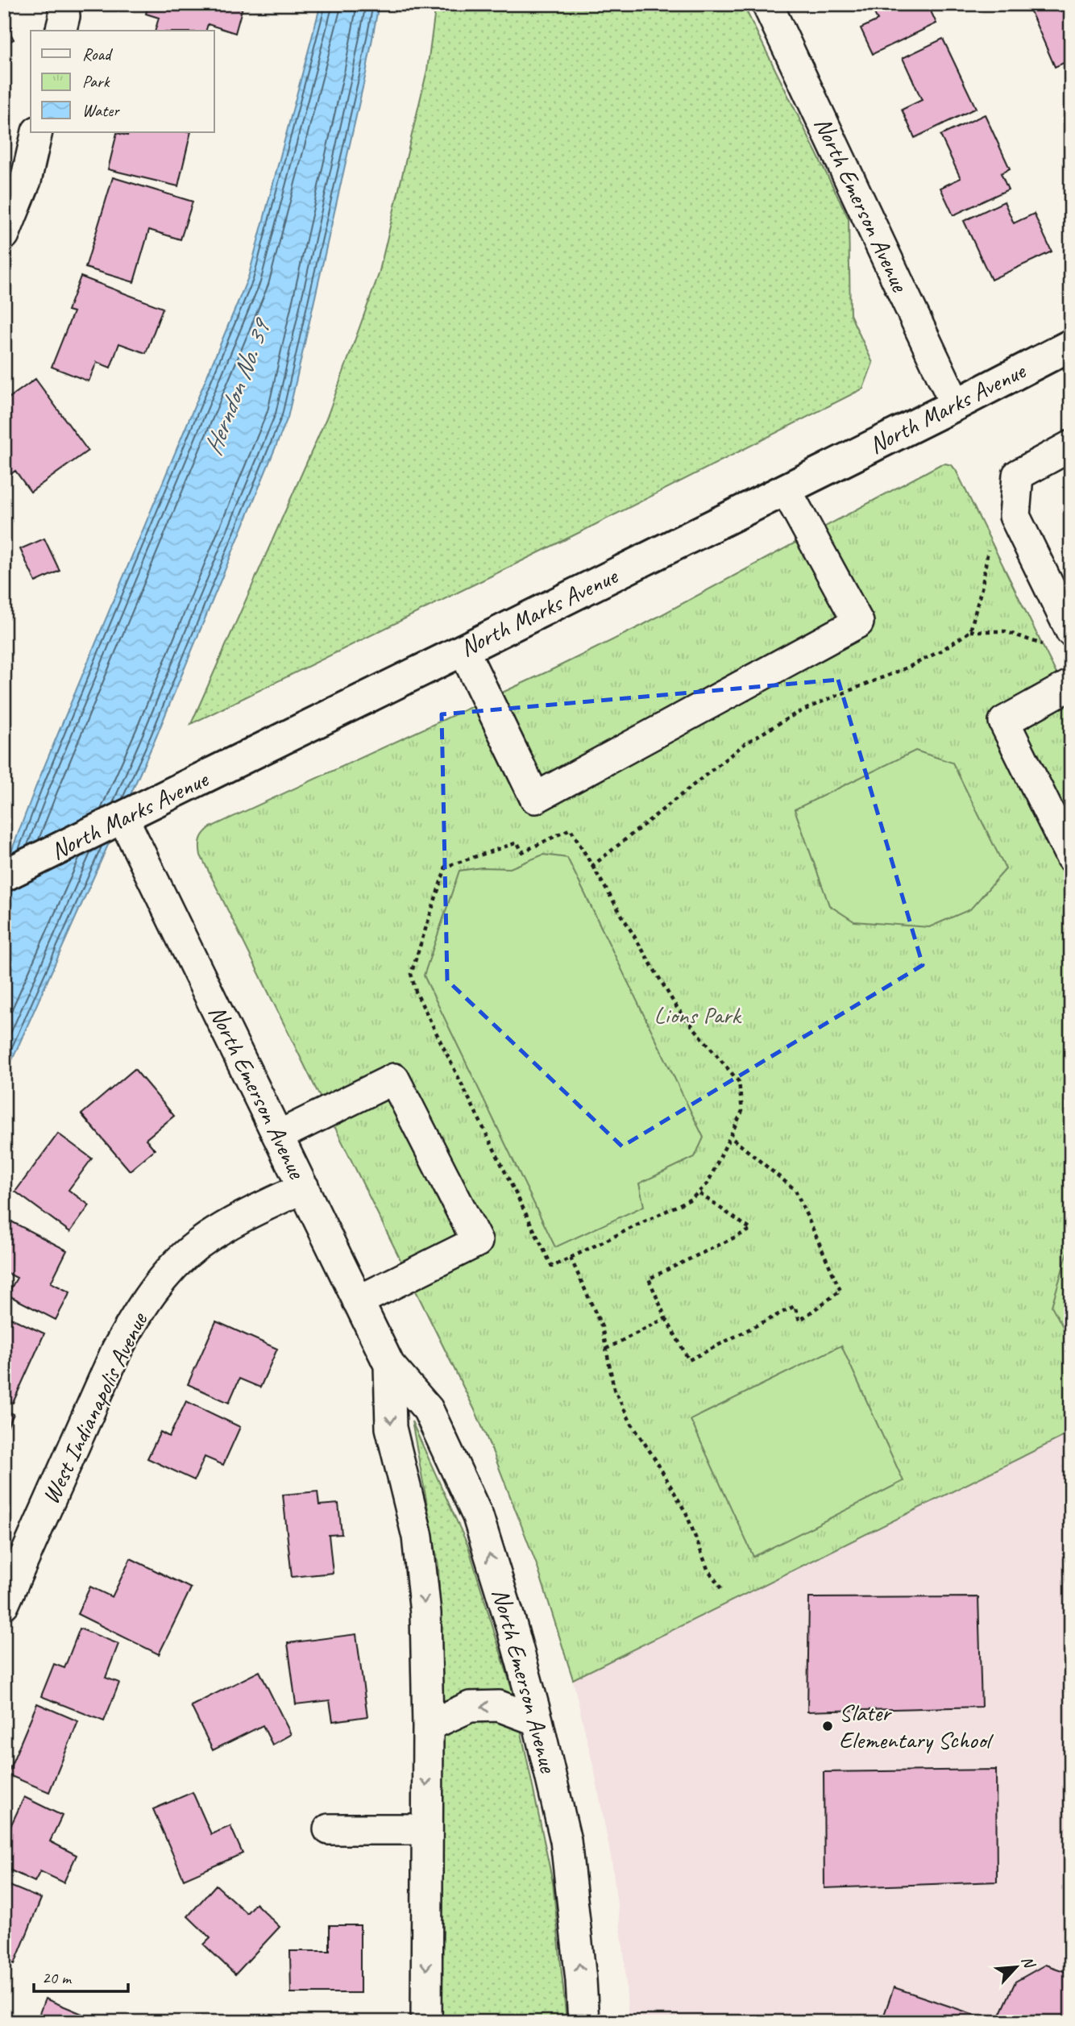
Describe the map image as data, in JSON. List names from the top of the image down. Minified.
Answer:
{"streets":{"main road":["North Marks Avenue"],"street":["North Emerson Avenue","West Indianapolis Avenue"]},"crossings":[["North Emerson Avenue","North Marks Avenue"],["North Emerson Avenue","West Indianapolis Avenue"]],"water":["Herndon No. 39"],"parks":["Lions Park"],"places":["Slater Elementary School"],"legend":["Road","Park","Water"],"scale_bar":"20 m","north":"top right"}
